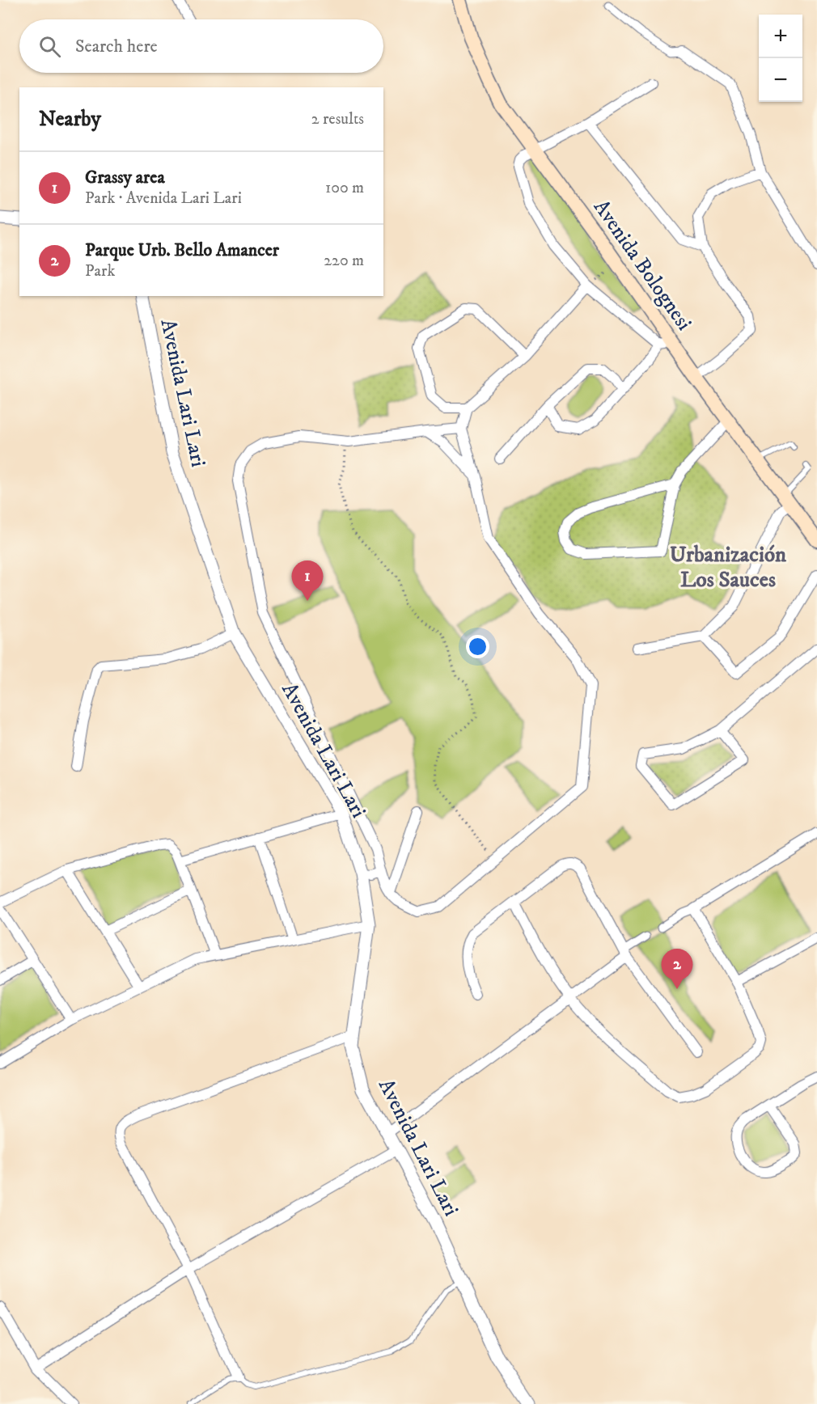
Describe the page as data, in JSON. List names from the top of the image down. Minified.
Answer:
{"streets":{"main road":["Avenida Bolognesi"],"street":["Avenida Lari Lari"]},"districts":["Urbanización Los Sauces"],"page":{"map_buttons":["+","−"],"search":"Search here","heading":["Nearby","2 results"],"list":[{"mark":"1","name":"Grassy area","note":"Park · Avenida Lari Lari","value":"100 m"},{"mark":"2","name":"Parque Urb. Bello Amancer","note":"Park","value":"220 m"}],"pins":["1","2"]}}
